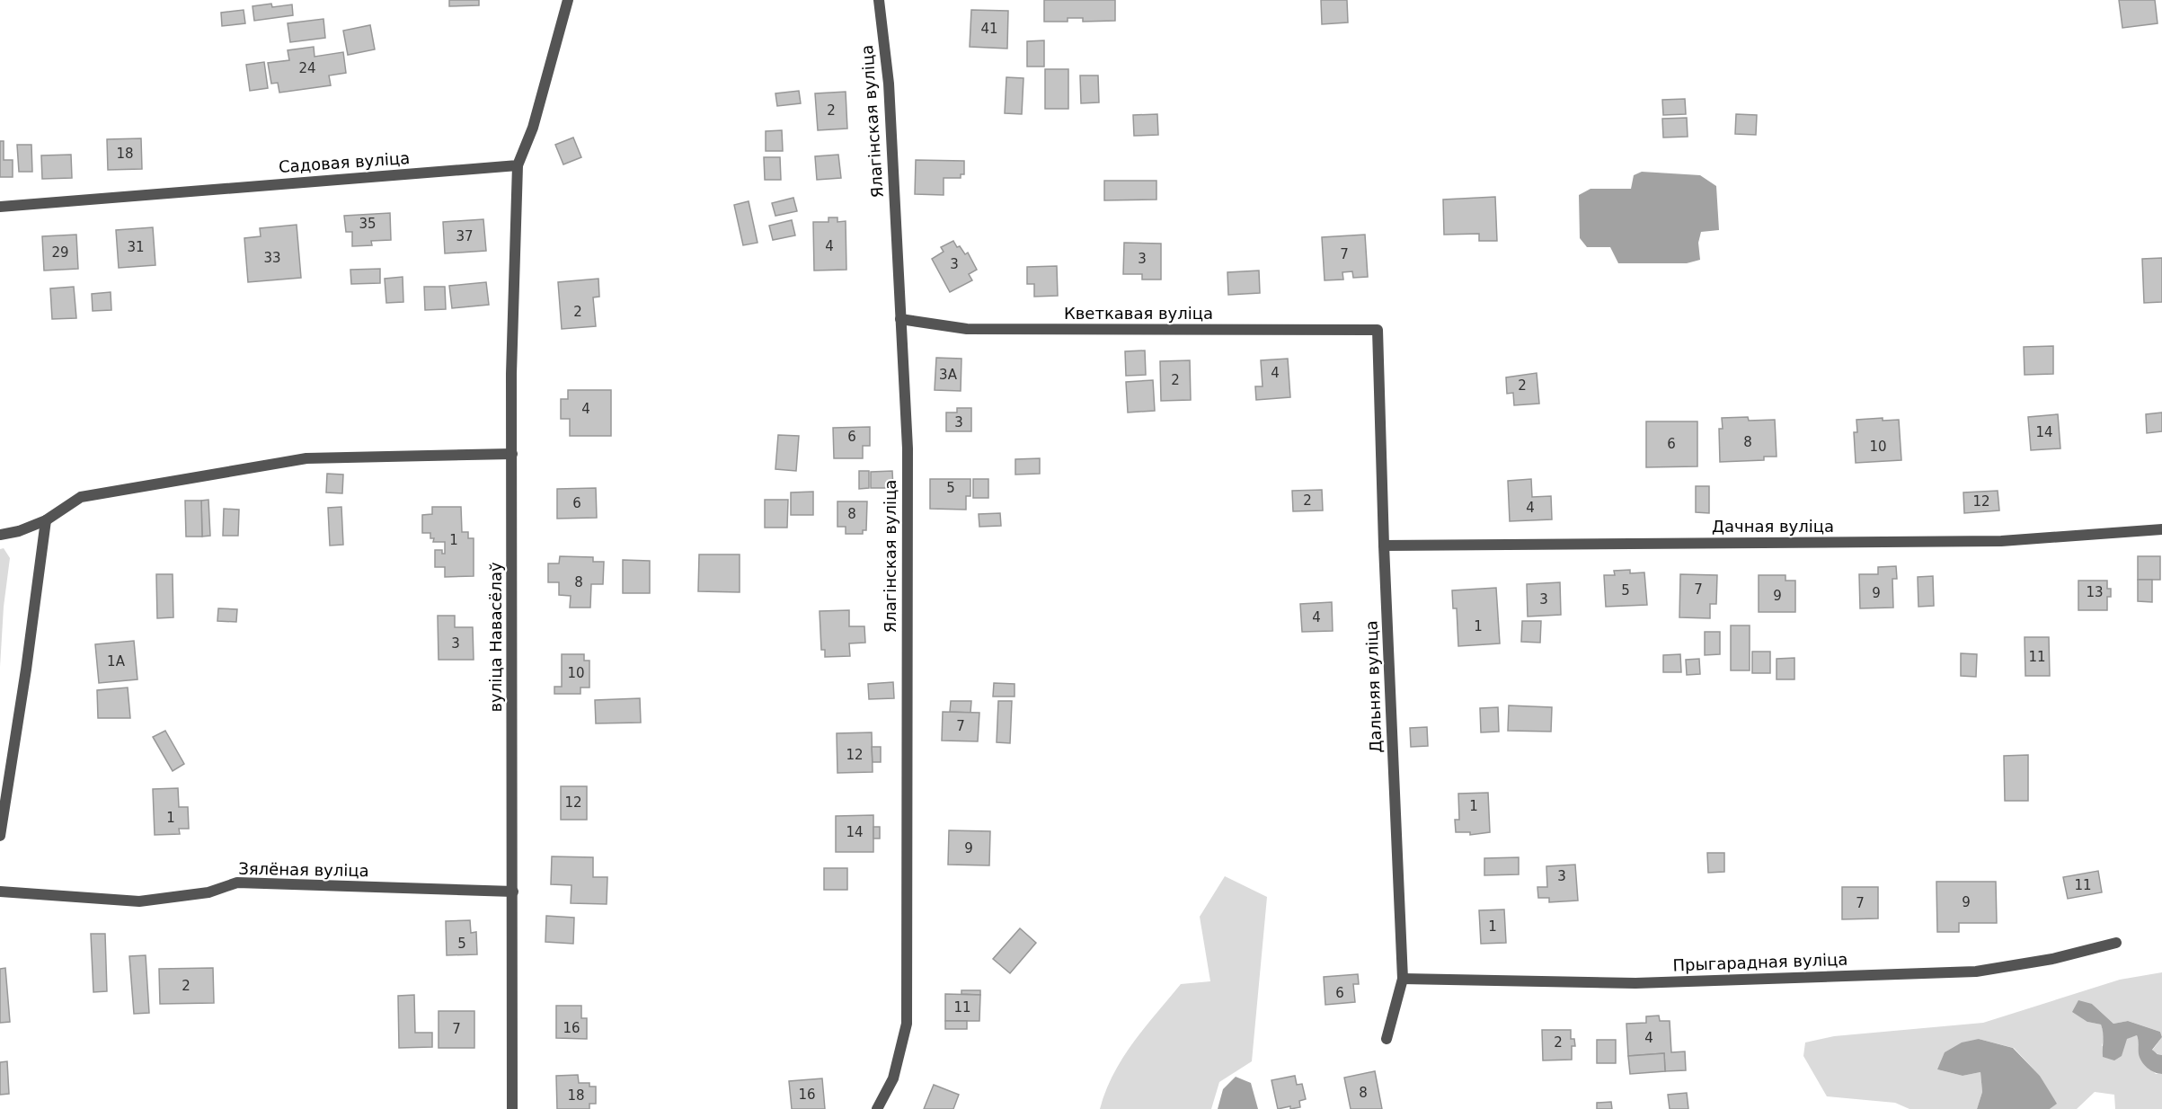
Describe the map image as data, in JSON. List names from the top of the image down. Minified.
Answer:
{"streets":{"street":["Ялагінская вуліца","Садовая вуліца","Кветкавая вуліца","Дачная вуліца","вуліца Навасёлаў","Дальняя вуліца","Зялёная вуліца","Прыгарадная вуліца"]},"crossings":[["Ялагінская вуліца","Кветкавая вуліца"],["Садовая вуліца","вуліца Навасёлаў"],["Кветкавая вуліца","Дальняя вуліца"],["Дачная вуліца","Дальняя вуліца"],["вуліца Навасёлаў","Зялёная вуліца"],["Дальняя вуліца","Прыгарадная вуліца"]],"house_numbers":["41","24","2","18","35","37","4","31","29","7","33","3","3","2","4","3А","2","2","4","3","14","6","8","6","10","5","2","12","6","4","8","1","8","7","5","13","9","9","3","4","1","3","11","1А","10","7","12","12","1","1","14","9","3","11","9","7","1","5","2","6","11","16","7","4","2","8","16","18"]}
